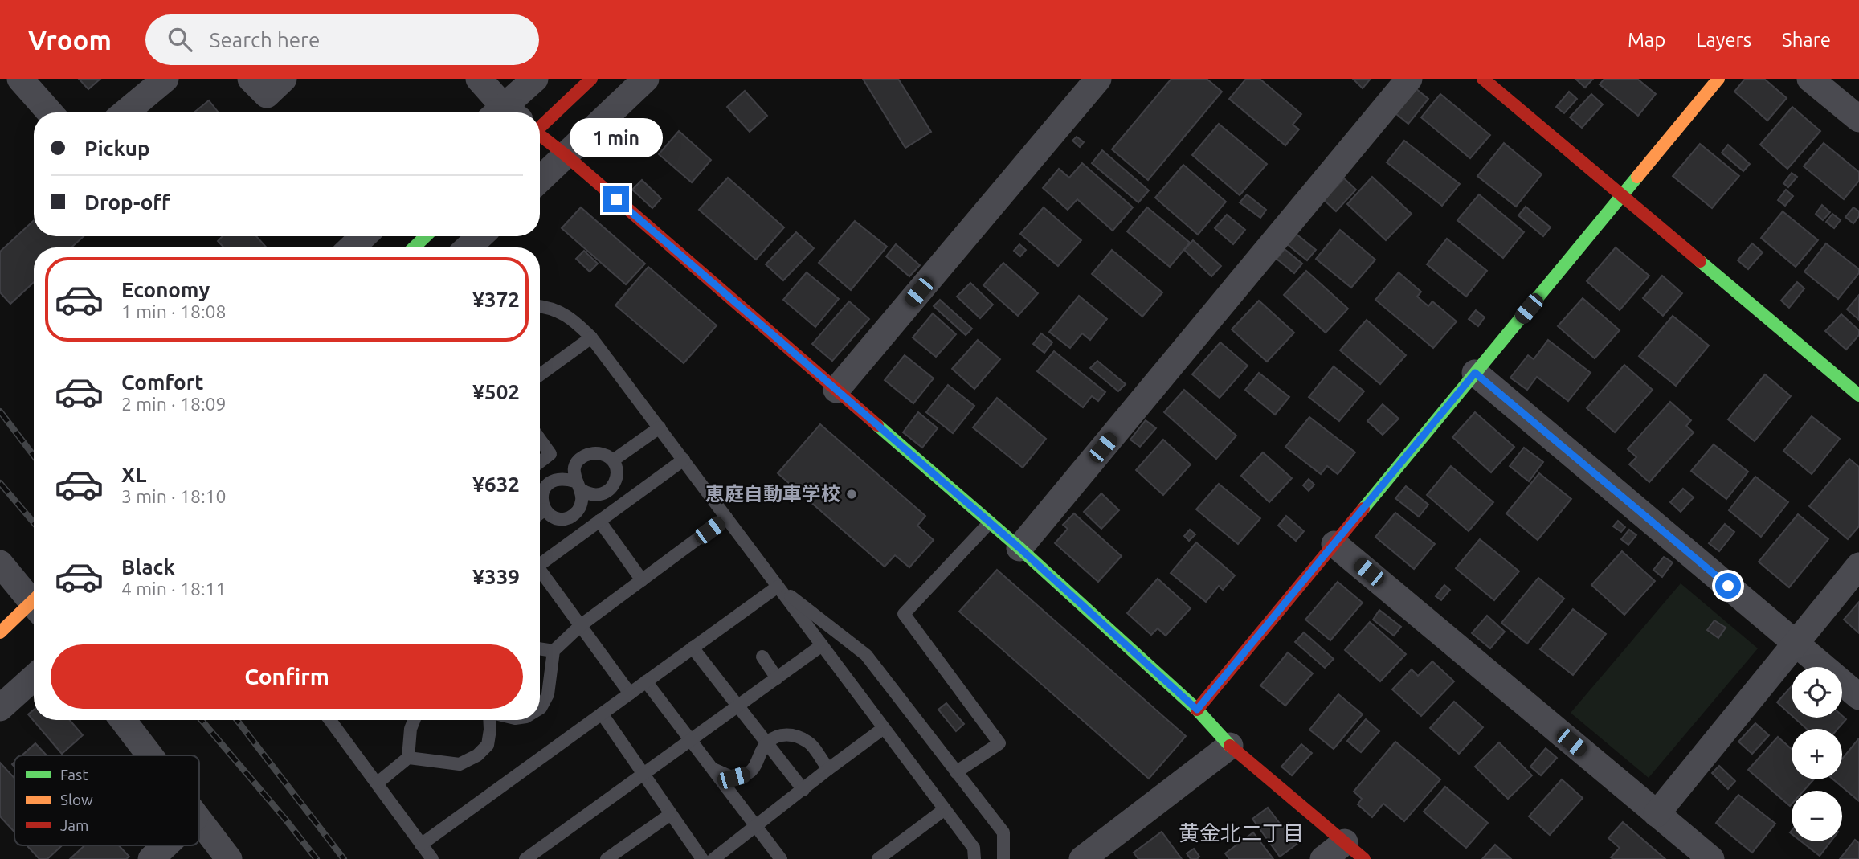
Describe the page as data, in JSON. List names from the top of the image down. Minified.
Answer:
{"districts":["黄金北二丁目"],"places":["恵庭自動車学校"],"legend":["Fast","Slow","Jam"],"page":{"header":"Vroom","search":"Search here","nav":["Map","Layers","Share"],"banner":["Pickup","Drop-off"],"bubble":"1 min","list":[{"name":"Economy","note":"1 min · 18:08","value":"¥372"},{"name":"Comfort","note":"2 min · 18:09","value":"¥502"},{"name":"XL","note":"3 min · 18:10","value":"¥632"},{"name":"Black","note":"4 min · 18:11","value":"¥339"}],"buttons":"Confirm","map_buttons":["+","−"]}}
